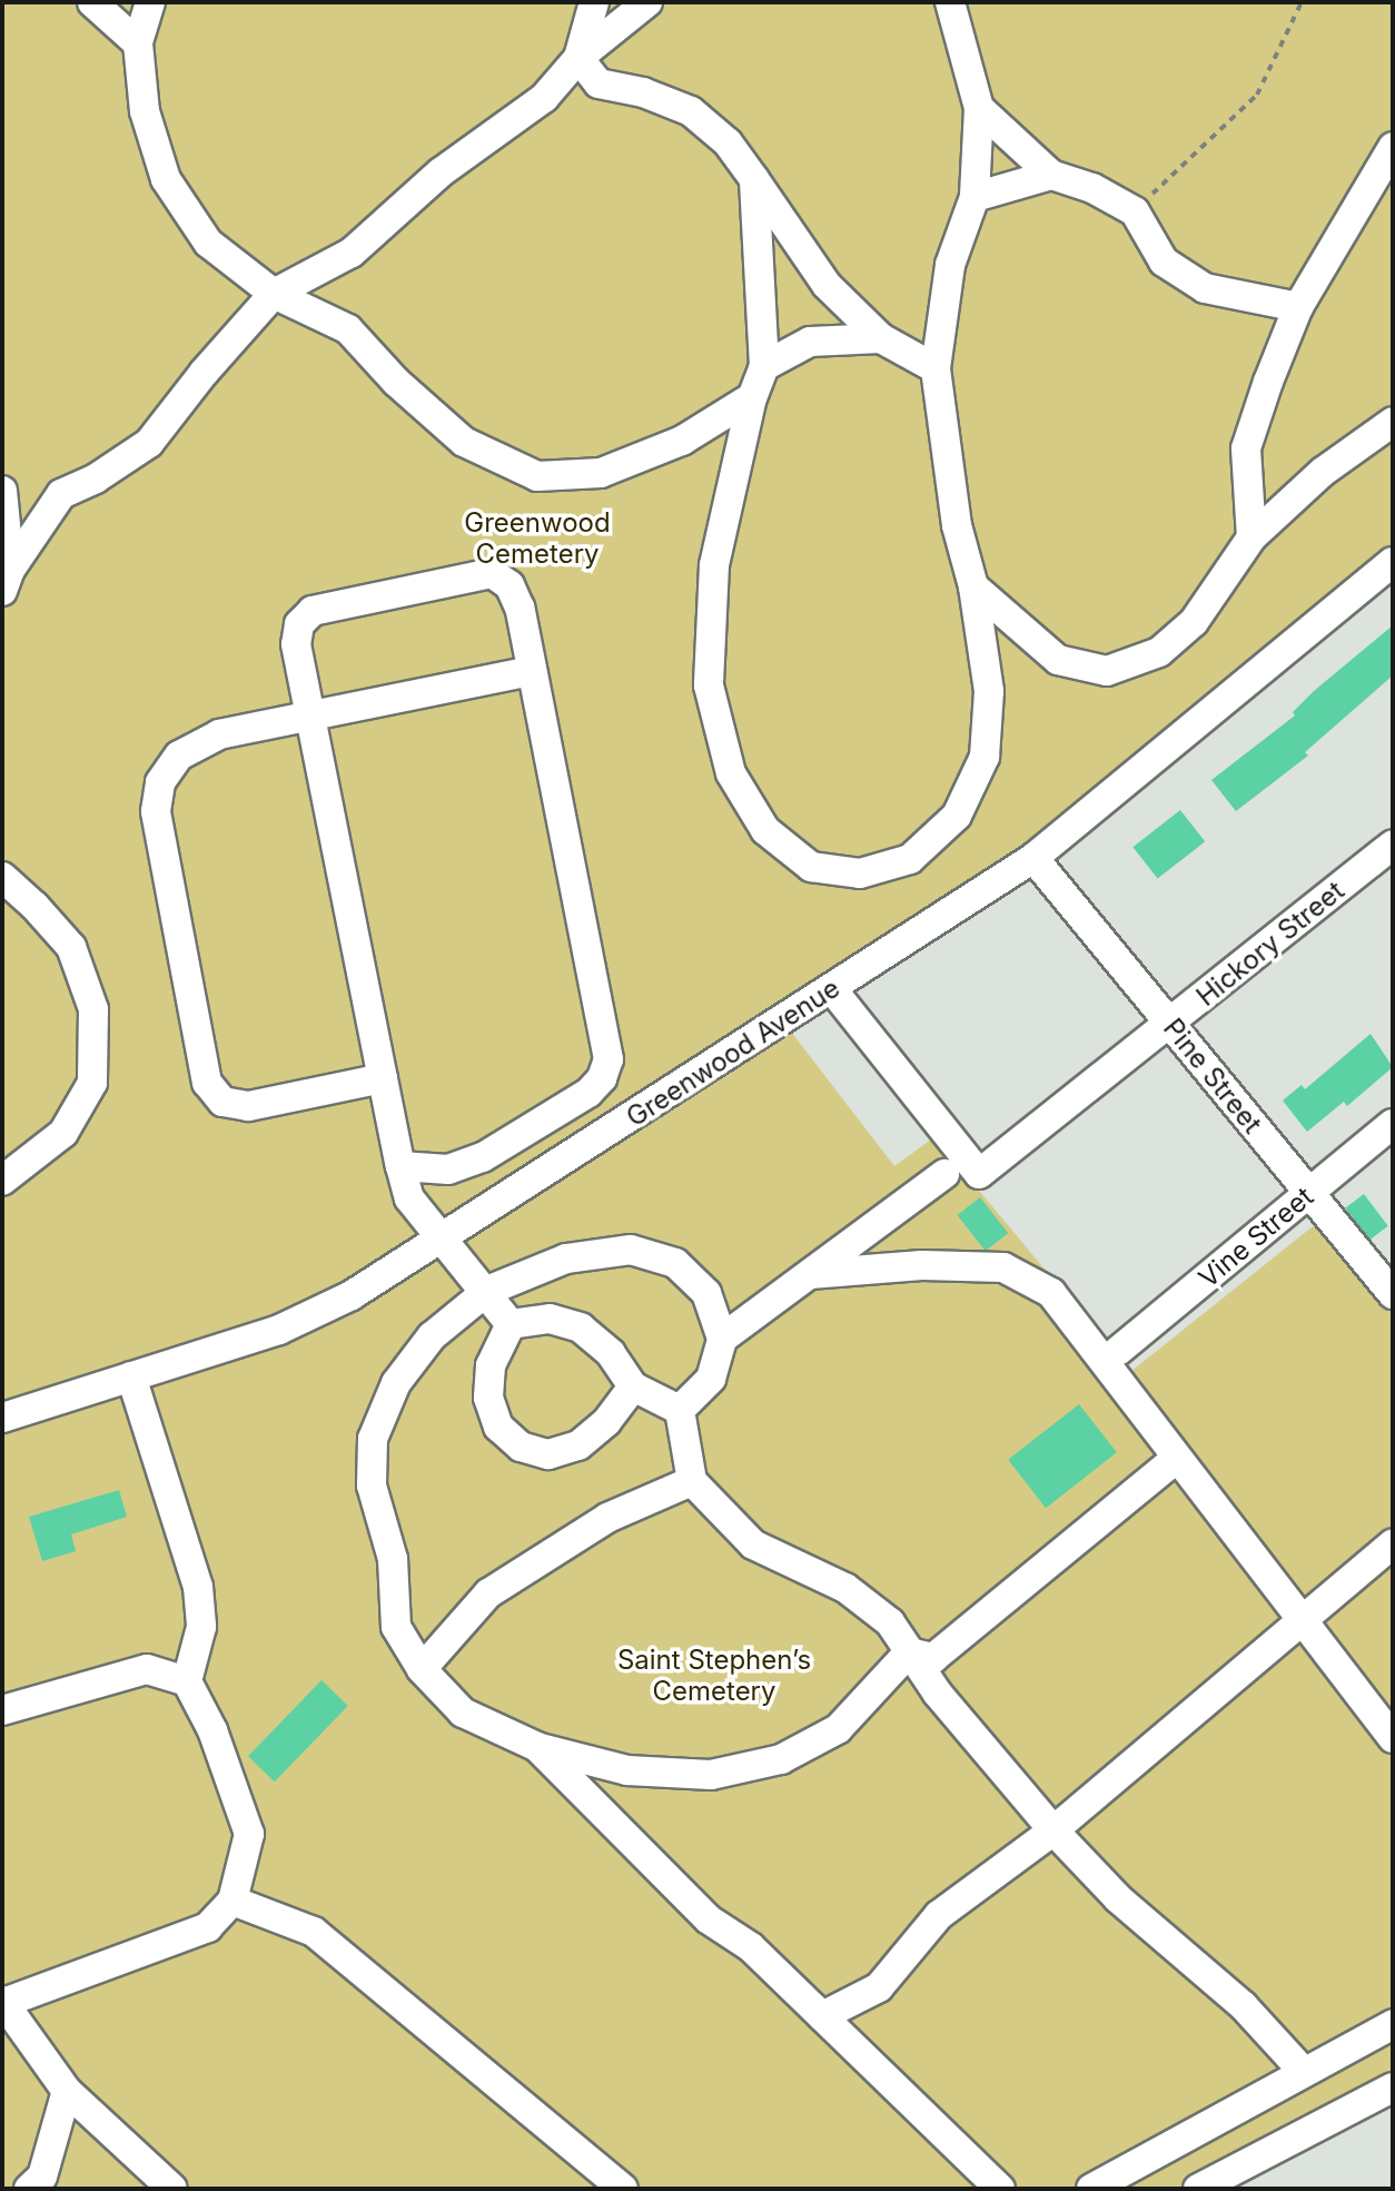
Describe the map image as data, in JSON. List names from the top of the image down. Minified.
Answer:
{"streets":{"street":["Hickory Street","Greenwood Avenue","Pine Street","Vine Street"]},"crossings":[["Hickory Street","Greenwood Avenue"],["Hickory Street","Pine Street"],["Greenwood Avenue","Pine Street"],["Pine Street","Vine Street"]],"parks":["Greenwood Cemetery","Saint Stephen’s Cemetery"]}
